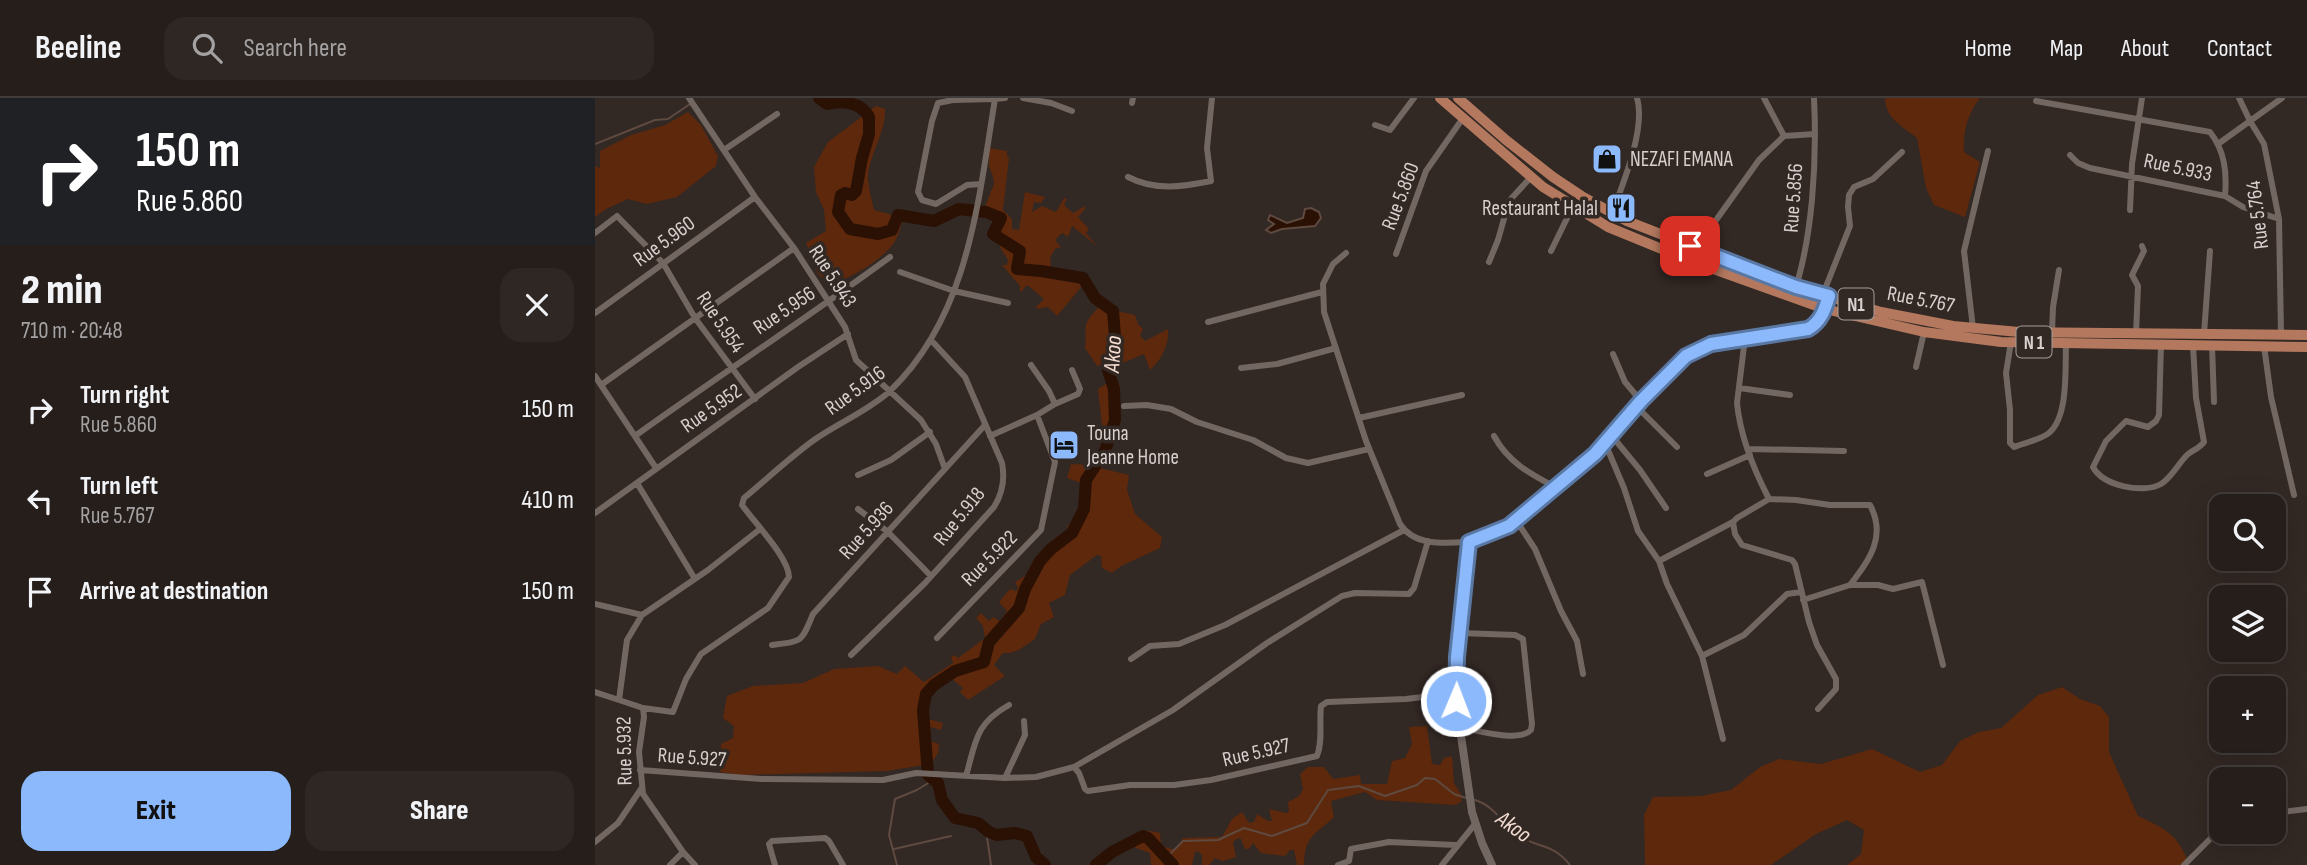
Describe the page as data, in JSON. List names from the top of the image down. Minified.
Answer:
{"streets":{"highway":["Rue 5.767","N1","N 1"],"street":["Rue 5.933","Rue 5.860","Rue 5.856","Rue 5.764","Rue 5.960","Rue 5.943","Rue 5.956","Rue 5.954","Rue 5.916","Rue 5.952","Rue 5.918","Rue 5.936","Rue 5.922","Rue 5.932","Rue 5.927"]},"crossings":[["Rue 5.933","Rue 5.764"],["Rue 5.860","N 1"],["Rue 5.856","Rue 5.767"],["Rue 5.856","N 1"],["Rue 5.764","Rue 5.767"],["Rue 5.764","N 1"],["Rue 5.960","Rue 5.943"],["Rue 5.960","Rue 5.954"],["Rue 5.943","Rue 5.956"],["Rue 5.943","Rue 5.916"],["Rue 5.943","Rue 5.952"],["Rue 5.943","Rue 5.936"],["Rue 5.767","N 1"],["Rue 5.956","Rue 5.954"],["Rue 5.954","Rue 5.952"],["Rue 5.916","Rue 5.918"],["Rue 5.916","Rue 5.932"],["Rue 5.918","Rue 5.936"],["Rue 5.932","Rue 5.927"]],"water":["Akoo"],"places":{"shop":["NEZAFI EMANA"],"restaurant":["Restaurant Halal"],"hotel":["Touna Jeanne Home"]},"page":{"header":"Beeline","search":"Search here","nav":["Home","Map","About","Contact"],"turn":["150 m","Rue 5.860"],"heading":["2 min","710 m · 20:48"],"list":[{"name":"Turn right","note":"Rue 5.860","value":"150 m"},{"name":"Turn left","note":"Rue 5.767","value":"410 m"},{"name":"Arrive at destination","value":"150 m"}],"map_buttons":["+","−"],"buttons":["Exit","Share"]}}
